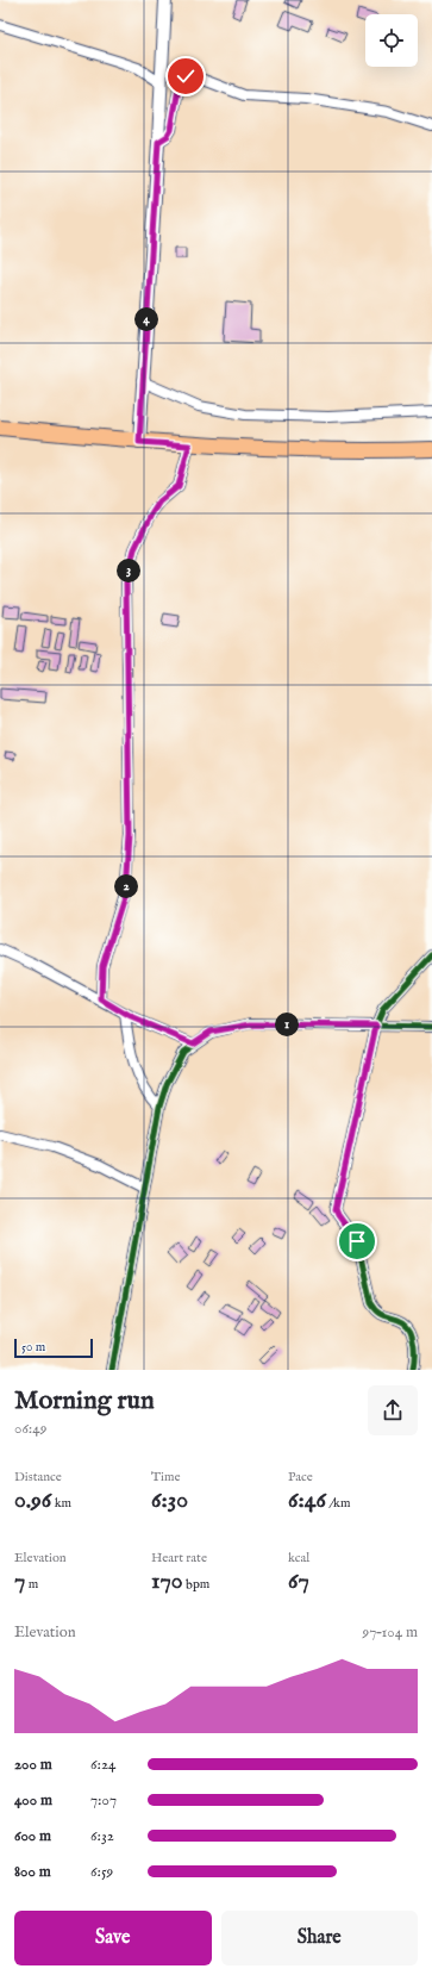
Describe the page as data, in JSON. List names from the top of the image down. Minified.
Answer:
{"scale_bar":"50 m","page":{"pins":["4","3","2","1"],"scale":"50 m","heading":["Morning run","06:49"],"stats":[["Distance","0.96 km"],["Time","6:30"],["Pace","6:46 /km"],["Elevation","7 m"],["Heart rate","170 bpm"],["kcal","67"]],"chart":["Elevation","97–104 m"],"list":[{"name":"200 m","note":"6:24"},{"name":"400 m","note":"7:07"},{"name":"600 m","note":"6:32"},{"name":"800 m","note":"6:59"}],"buttons":["Save","Share"]}}
